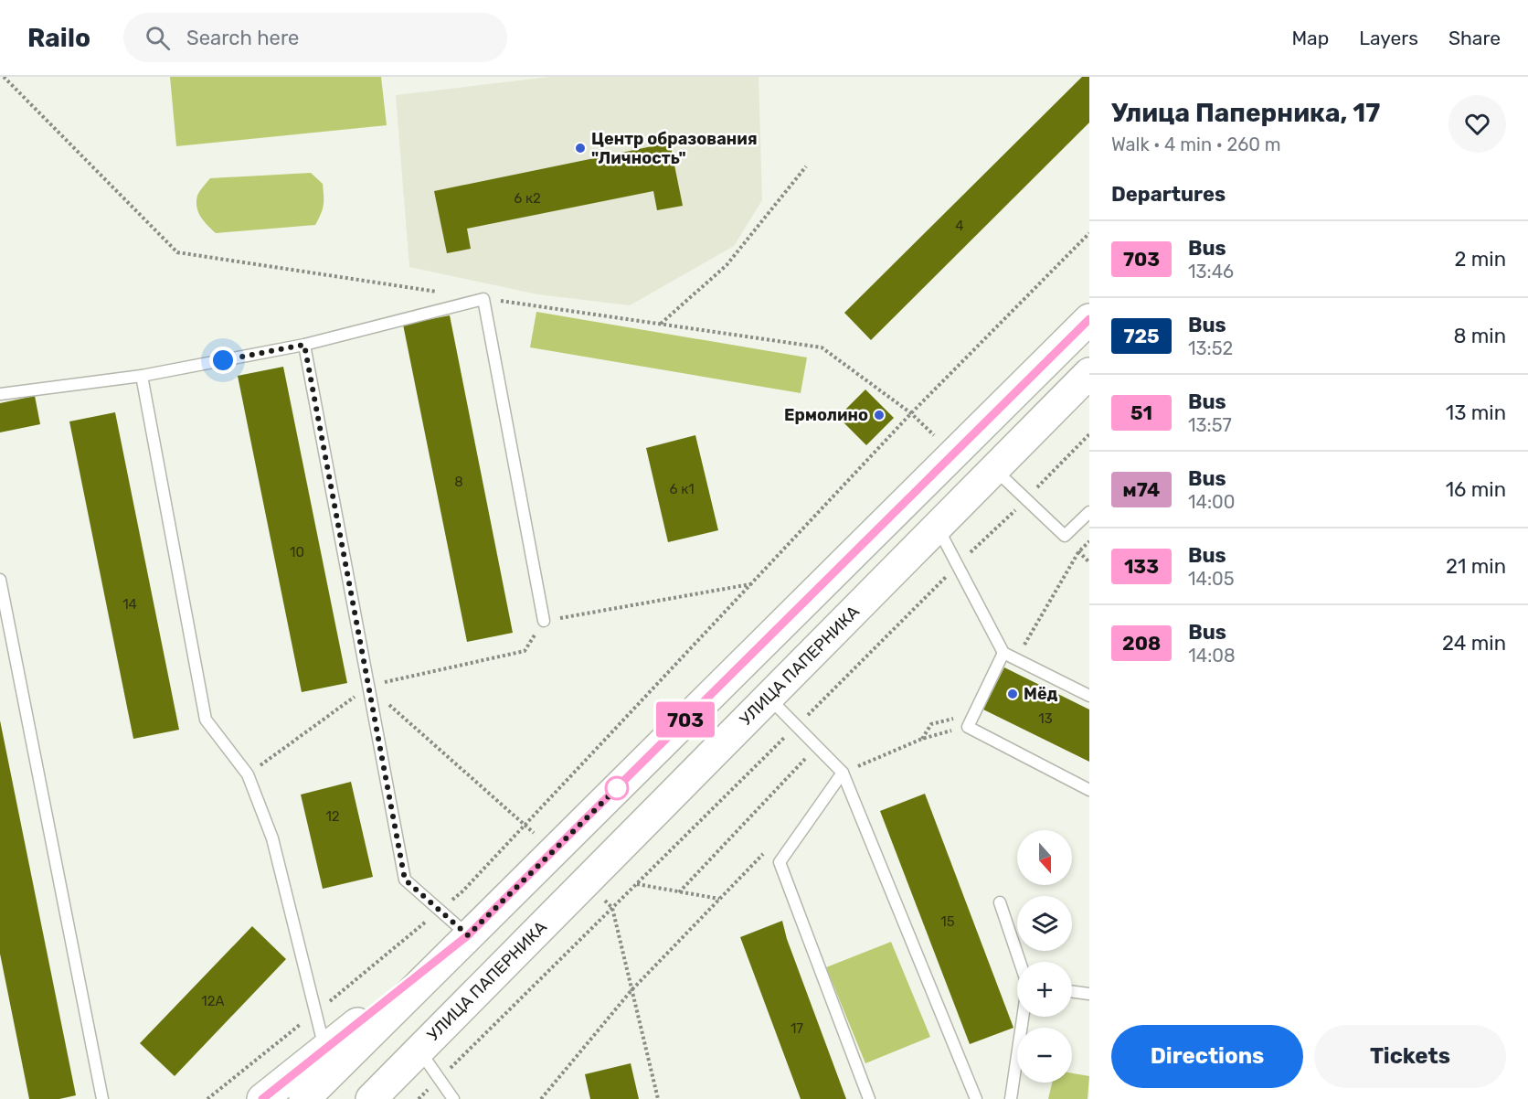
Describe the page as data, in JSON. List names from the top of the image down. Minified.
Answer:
{"streets":{"main road":["УЛИЦА ПАПЕРНИКА"]},"places":["Центр образования \"Личность\"","Ермолино","Мёд"],"lines":["bus line 703"],"house_numbers":["6 к2","4","8","6 к1","10","14","13","12","15","12А","17"],"north":"bottom","page":{"header":"Railo","search":"Search here","nav":["Map","Layers","Share"],"on_map":"703","heading":[["Улица Паперника, 17","Walk · 4 min · 260 m"],"Departures"],"list":[{"mark":"703","name":"Bus","note":"13:46","value":"2 min"},{"mark":"725","name":"Bus","note":"13:52","value":"8 min"},{"mark":"51","name":"Bus","note":"13:57","value":"13 min"},{"mark":"м74","name":"Bus","note":"14:00","value":"16 min"},{"mark":"133","name":"Bus","note":"14:05","value":"21 min"},{"mark":"208","name":"Bus","note":"14:08","value":"24 min"}],"map_buttons":["+","−"],"buttons":["Directions","Tickets"]}}
